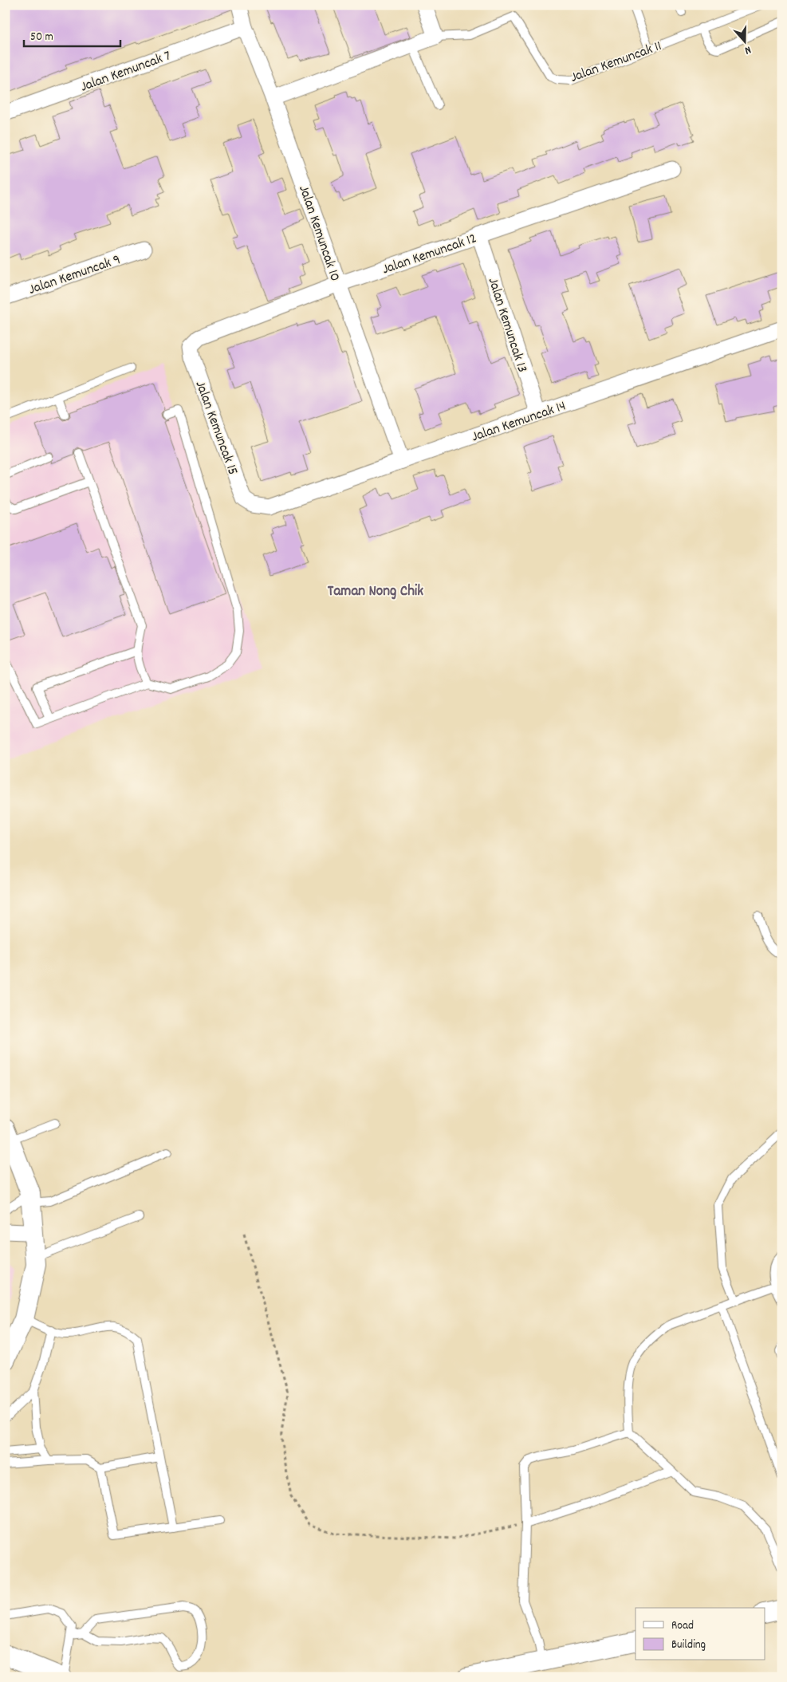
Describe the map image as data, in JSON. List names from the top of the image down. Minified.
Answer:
{"streets":{"street":["Jalan Kemuncak 11","Jalan Kemuncak 7","Jalan Kemuncak 10","Jalan Kemuncak 12","Jalan Kemuncak 9","Jalan Kemuncak 13","Jalan Kemuncak 14","Jalan Kemuncak 15"]},"crossings":[["Jalan Kemuncak 11","Jalan Kemuncak 10"],["Jalan Kemuncak 7","Jalan Kemuncak 10"],["Jalan Kemuncak 10","Jalan Kemuncak 12"],["Jalan Kemuncak 10","Jalan Kemuncak 14"],["Jalan Kemuncak 12","Jalan Kemuncak 13"],["Jalan Kemuncak 12","Jalan Kemuncak 15"],["Jalan Kemuncak 13","Jalan Kemuncak 14"],["Jalan Kemuncak 14","Jalan Kemuncak 15"]],"districts":["Taman Nong Chik"],"legend":["Road","Building"],"scale_bar":"50 m","north":"bottom"}
